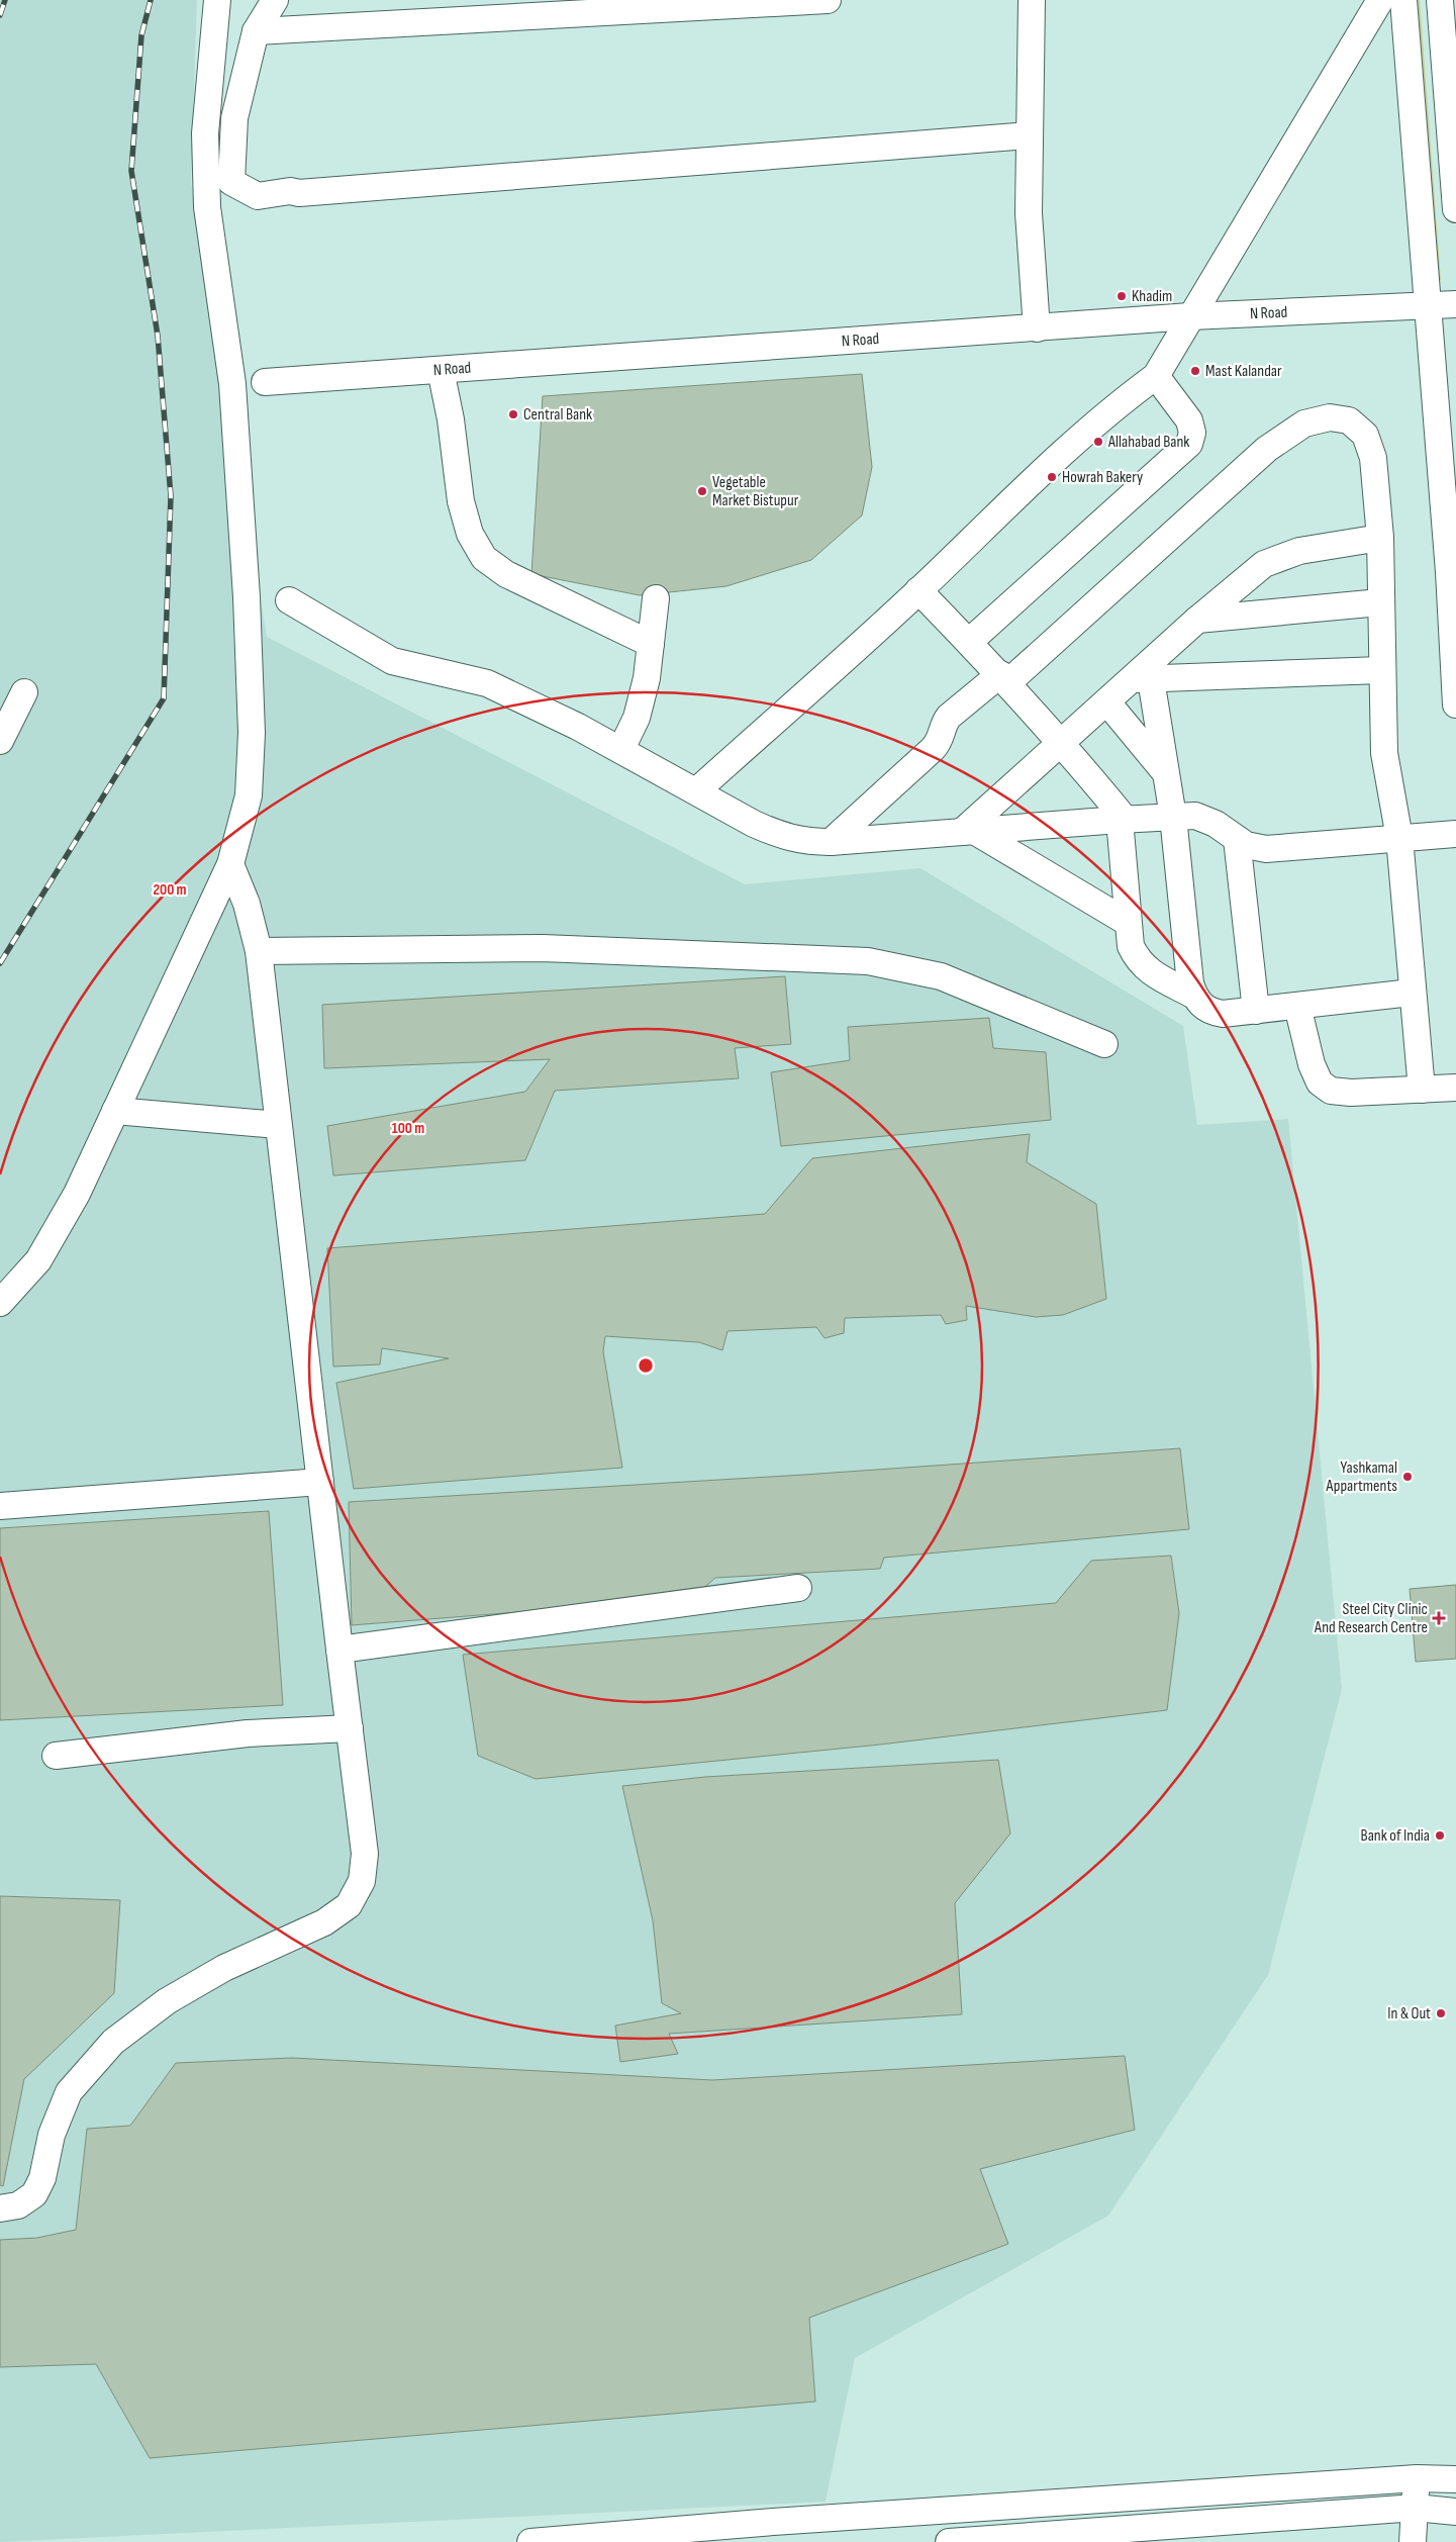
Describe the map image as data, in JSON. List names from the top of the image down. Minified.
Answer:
{"streets":{"street":["N Road"]},"places":{"other":["Khadim","Mast Kalandar","Central Bank","Allahabad Bank","Howrah Bakery","Vegetable Market Bistupur","Yashkamal Appartments","Bank of India","In & Out"],"health":["Steel City Clinic And Research Centre"]},"rings":["200 m","100 m"]}
